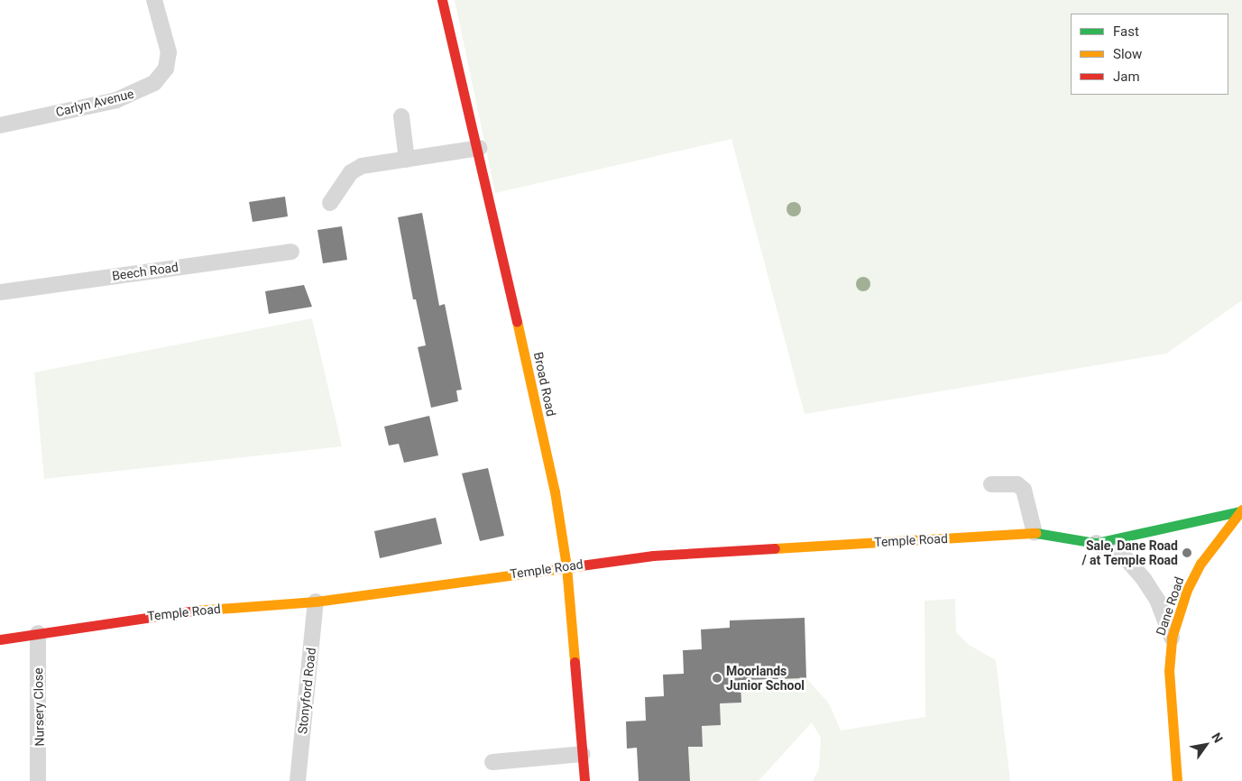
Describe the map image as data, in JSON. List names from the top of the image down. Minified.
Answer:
{"streets":{"street":["Carlyn Avenue","Beech Road","Broad Road","Temple Road","Dane Road","Stonyford Road","Nursery Close"]},"crossings":[["Broad Road","Temple Road"],["Temple Road","Dane Road"],["Temple Road","Stonyford Road"],["Temple Road","Nursery Close"]],"places":["Sale, Dane Road / at Temple Road","Moorlands Junior School"],"legend":["Fast","Slow","Jam"],"north":"top right"}
